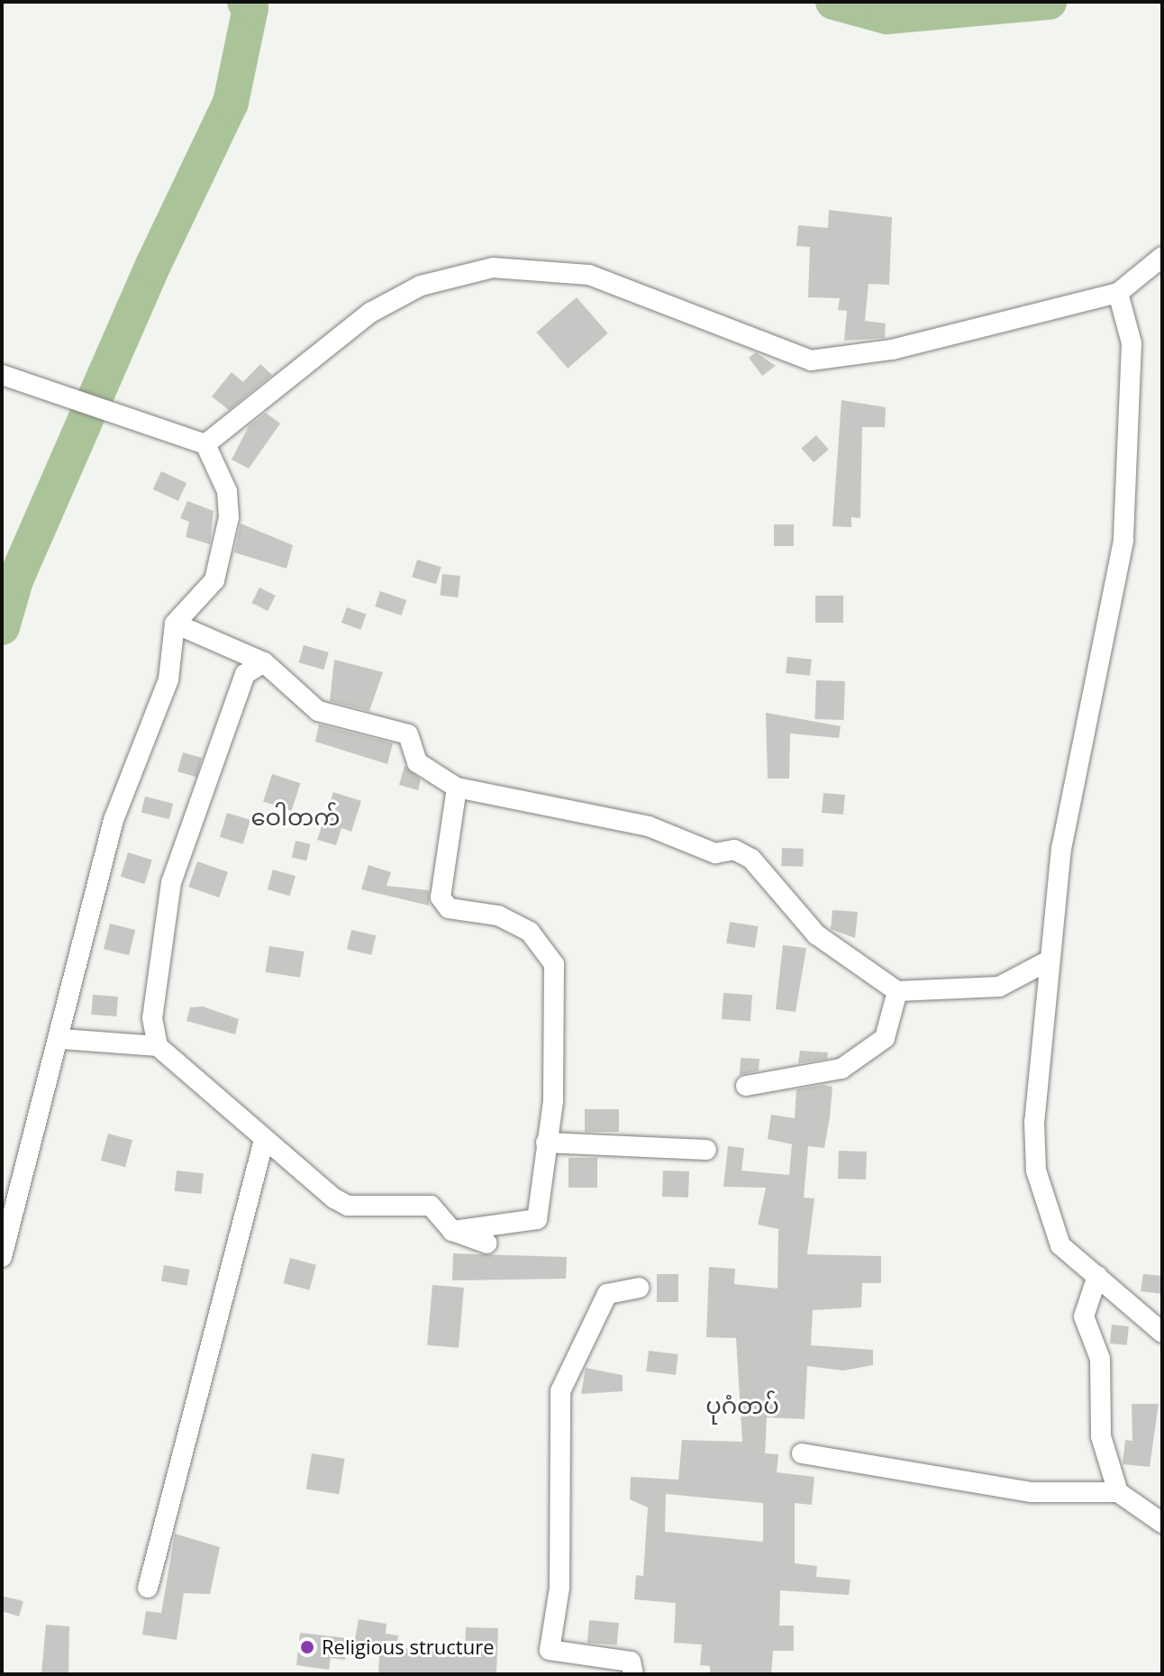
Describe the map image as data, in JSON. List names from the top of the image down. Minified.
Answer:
{"districts":["ဝေါတက်","ပုဂံတပ်"],"places":["Religious structure"]}
